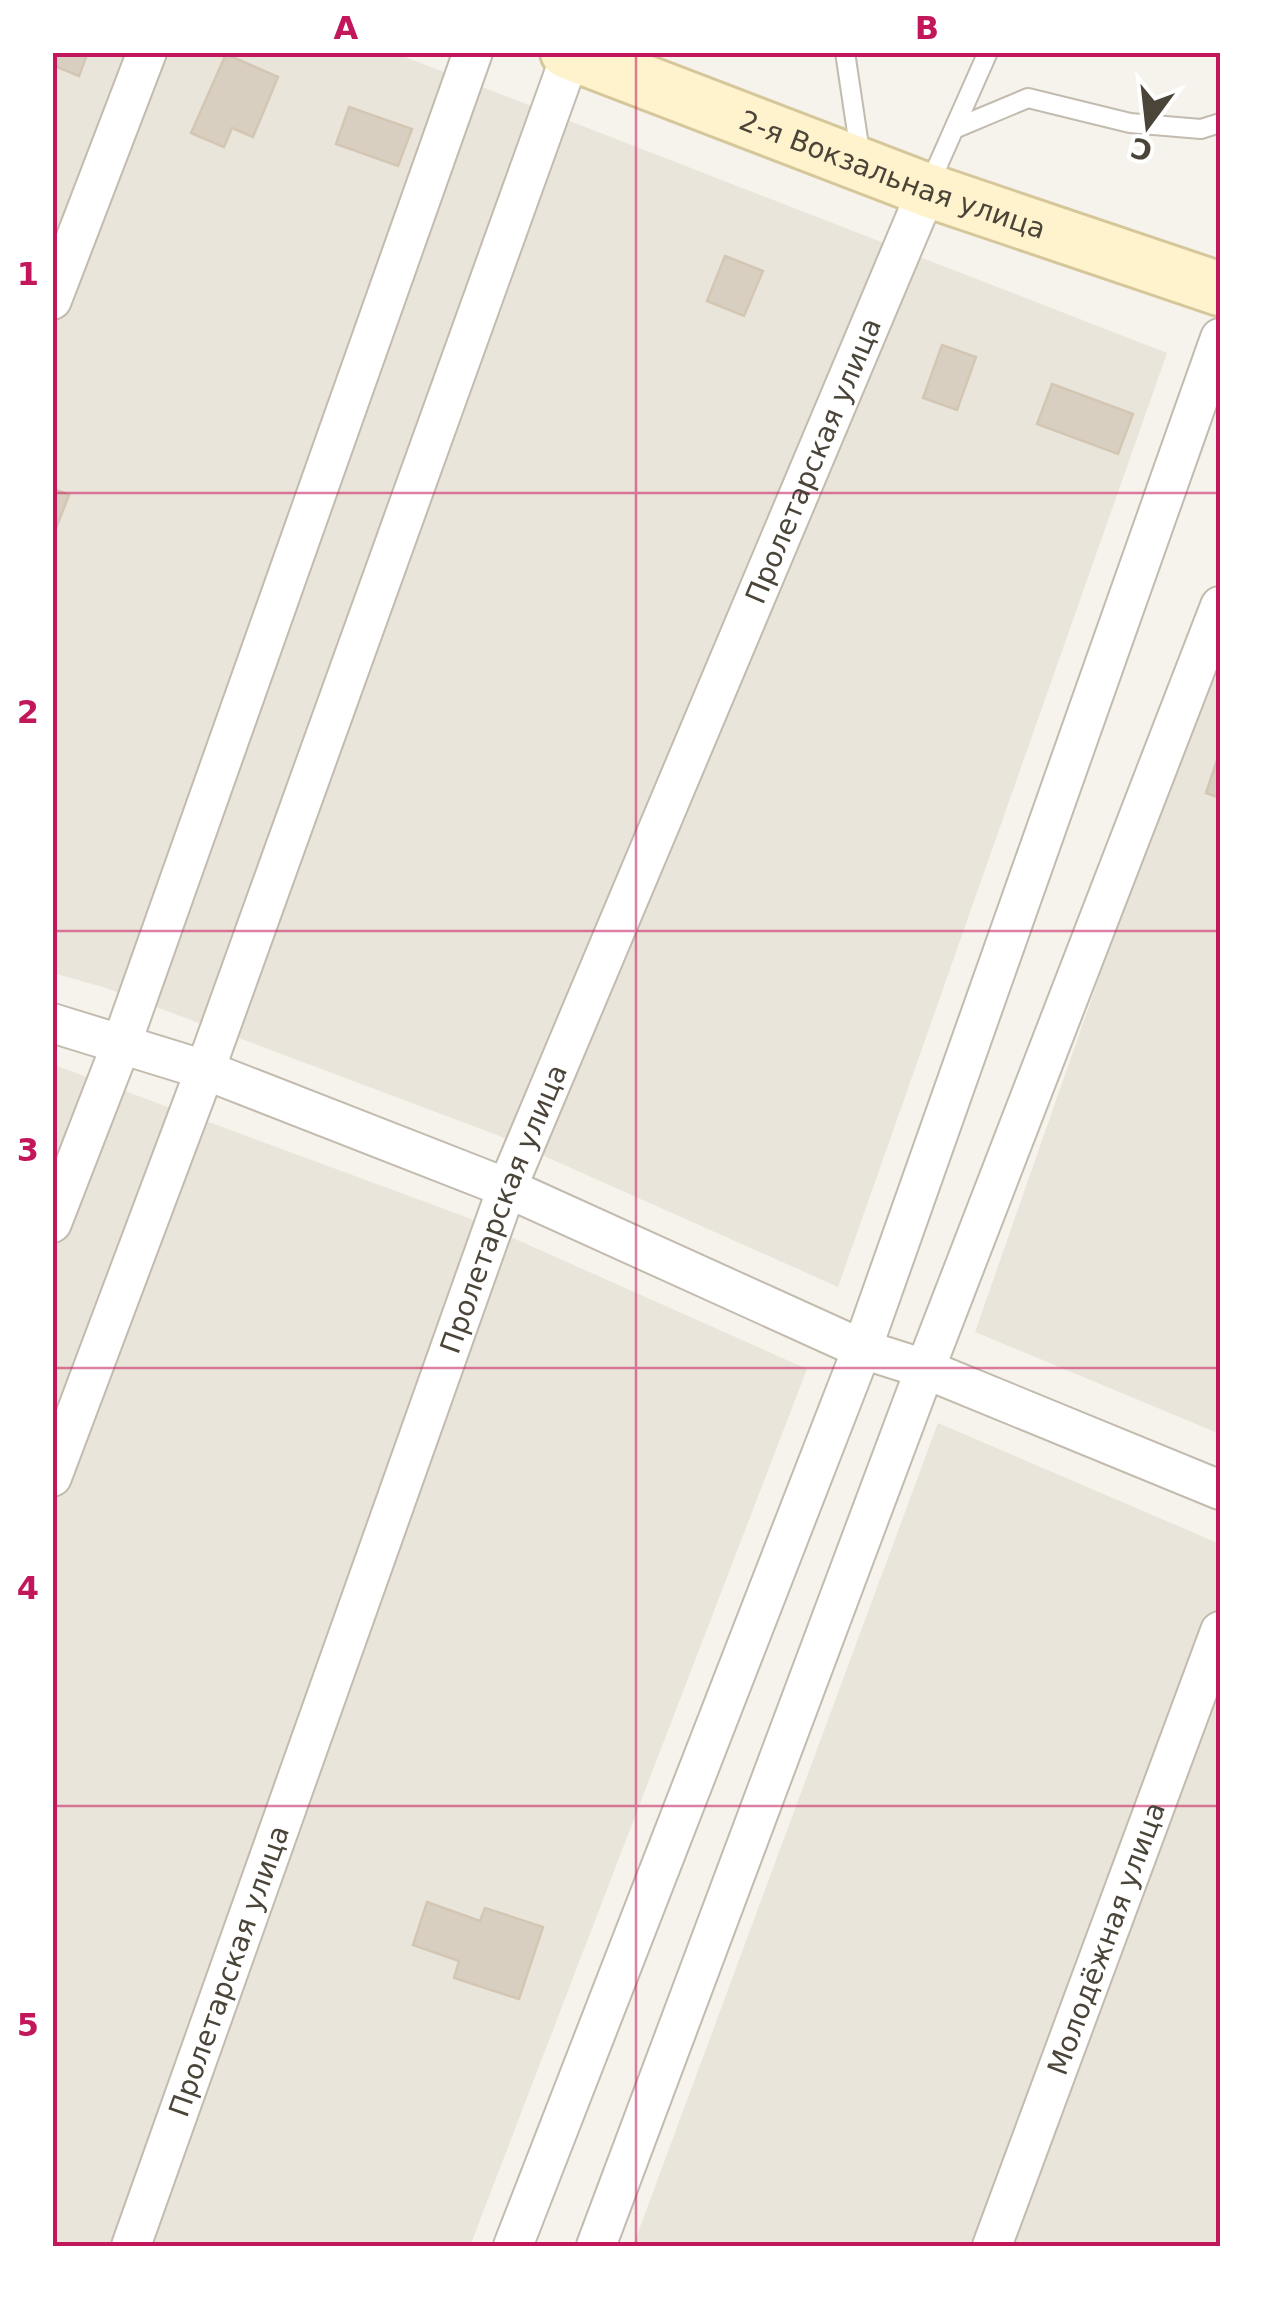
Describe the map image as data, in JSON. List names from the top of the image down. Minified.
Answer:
{"streets":{"main road":["2-я Вокзальная улица"],"street":["Пролетарская улица","Молодёжная улица"]},"crossings":[["2-я Вокзальная улица","Пролетарская улица"]],"north":"bottom","grid":{"columns":["A","B"],"rows":["1","2","3","4","5"]}}
